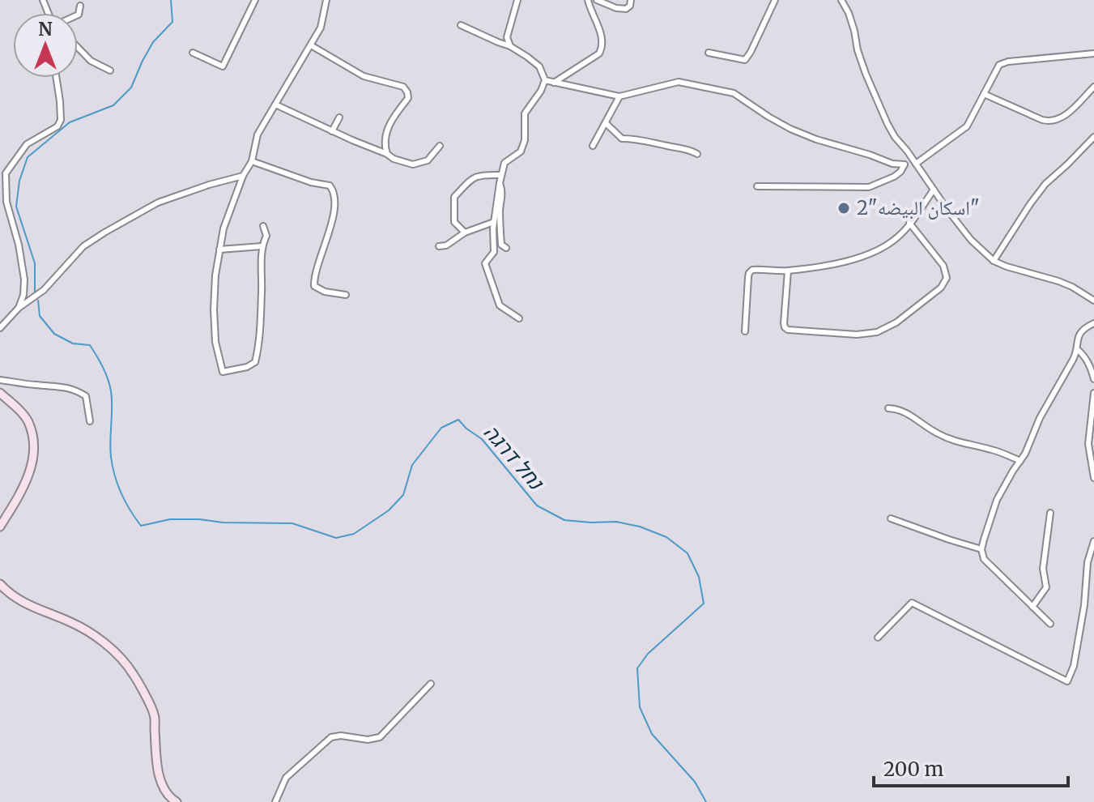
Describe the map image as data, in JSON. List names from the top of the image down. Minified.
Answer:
{"water":["נחל דרגה"],"places":["اسكان البيضه\"2\""],"scale_bar":"200 m","north":"top"}
